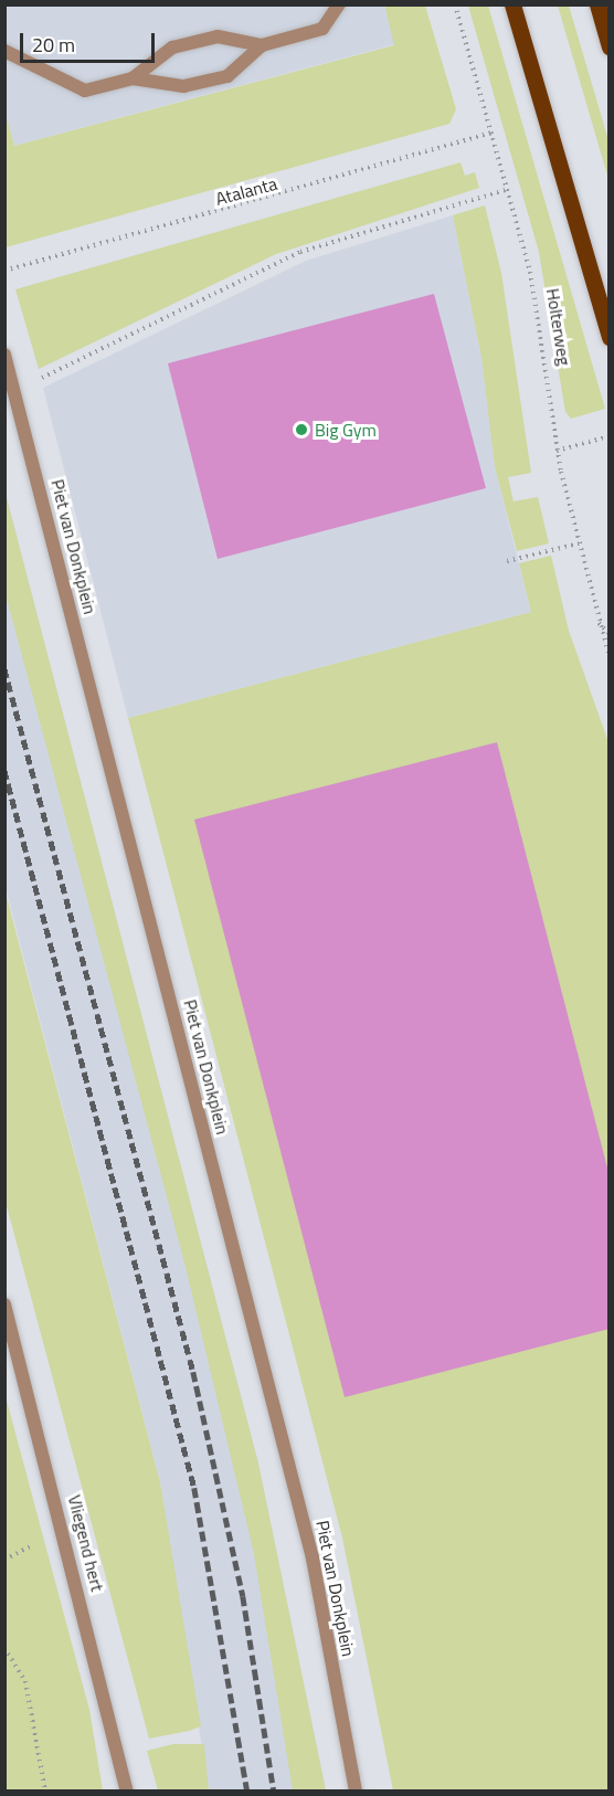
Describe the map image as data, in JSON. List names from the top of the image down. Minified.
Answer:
{"streets":{"street":["Piet van Donkplein","Vliegend hert"],"path":["Atalanta","Holterweg"]},"crossings":[["Atalanta","Holterweg"]],"places":["Big Gym"],"scale_bar":"20 m"}
